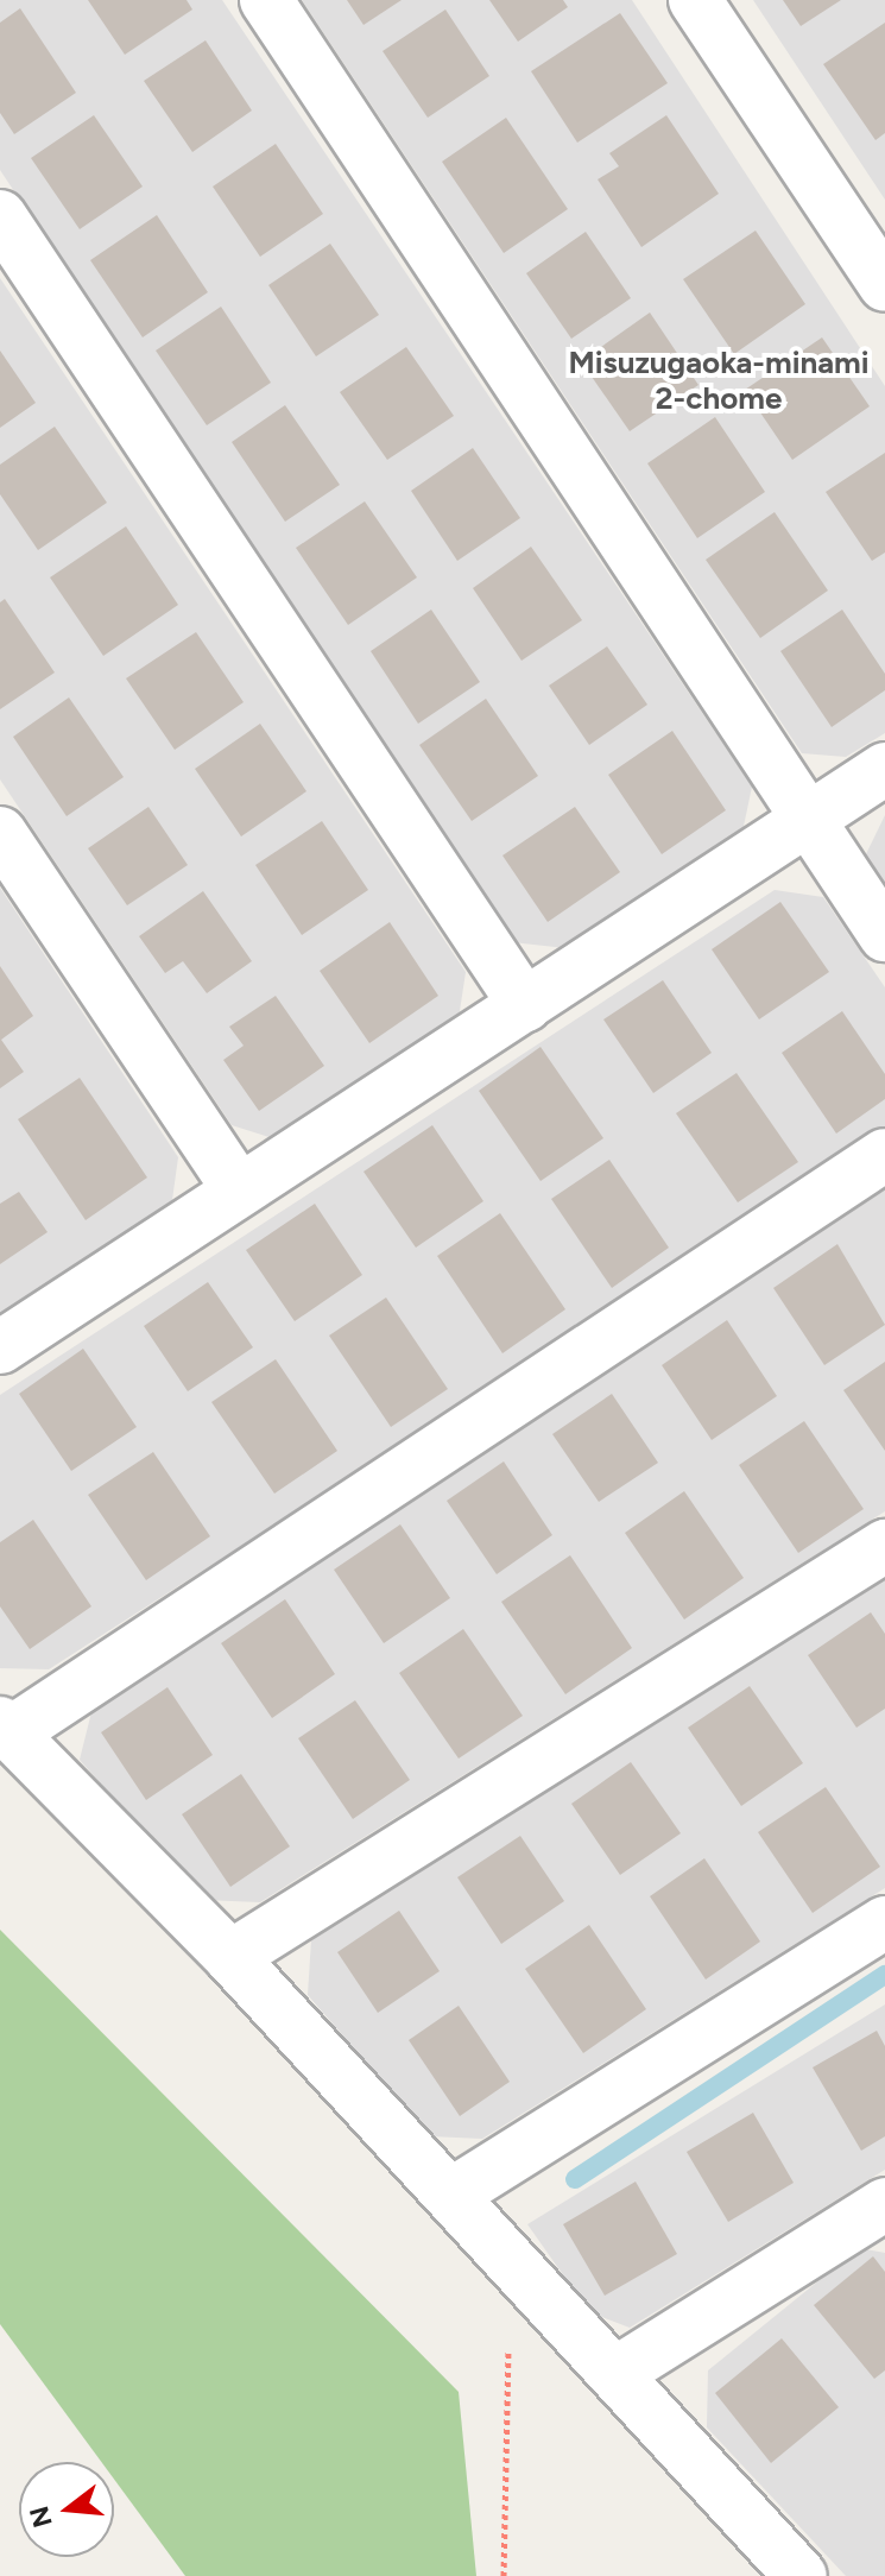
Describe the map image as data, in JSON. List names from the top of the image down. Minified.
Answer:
{"districts":["Misuzugaoka-minami 2-chome"],"north":"left"}
